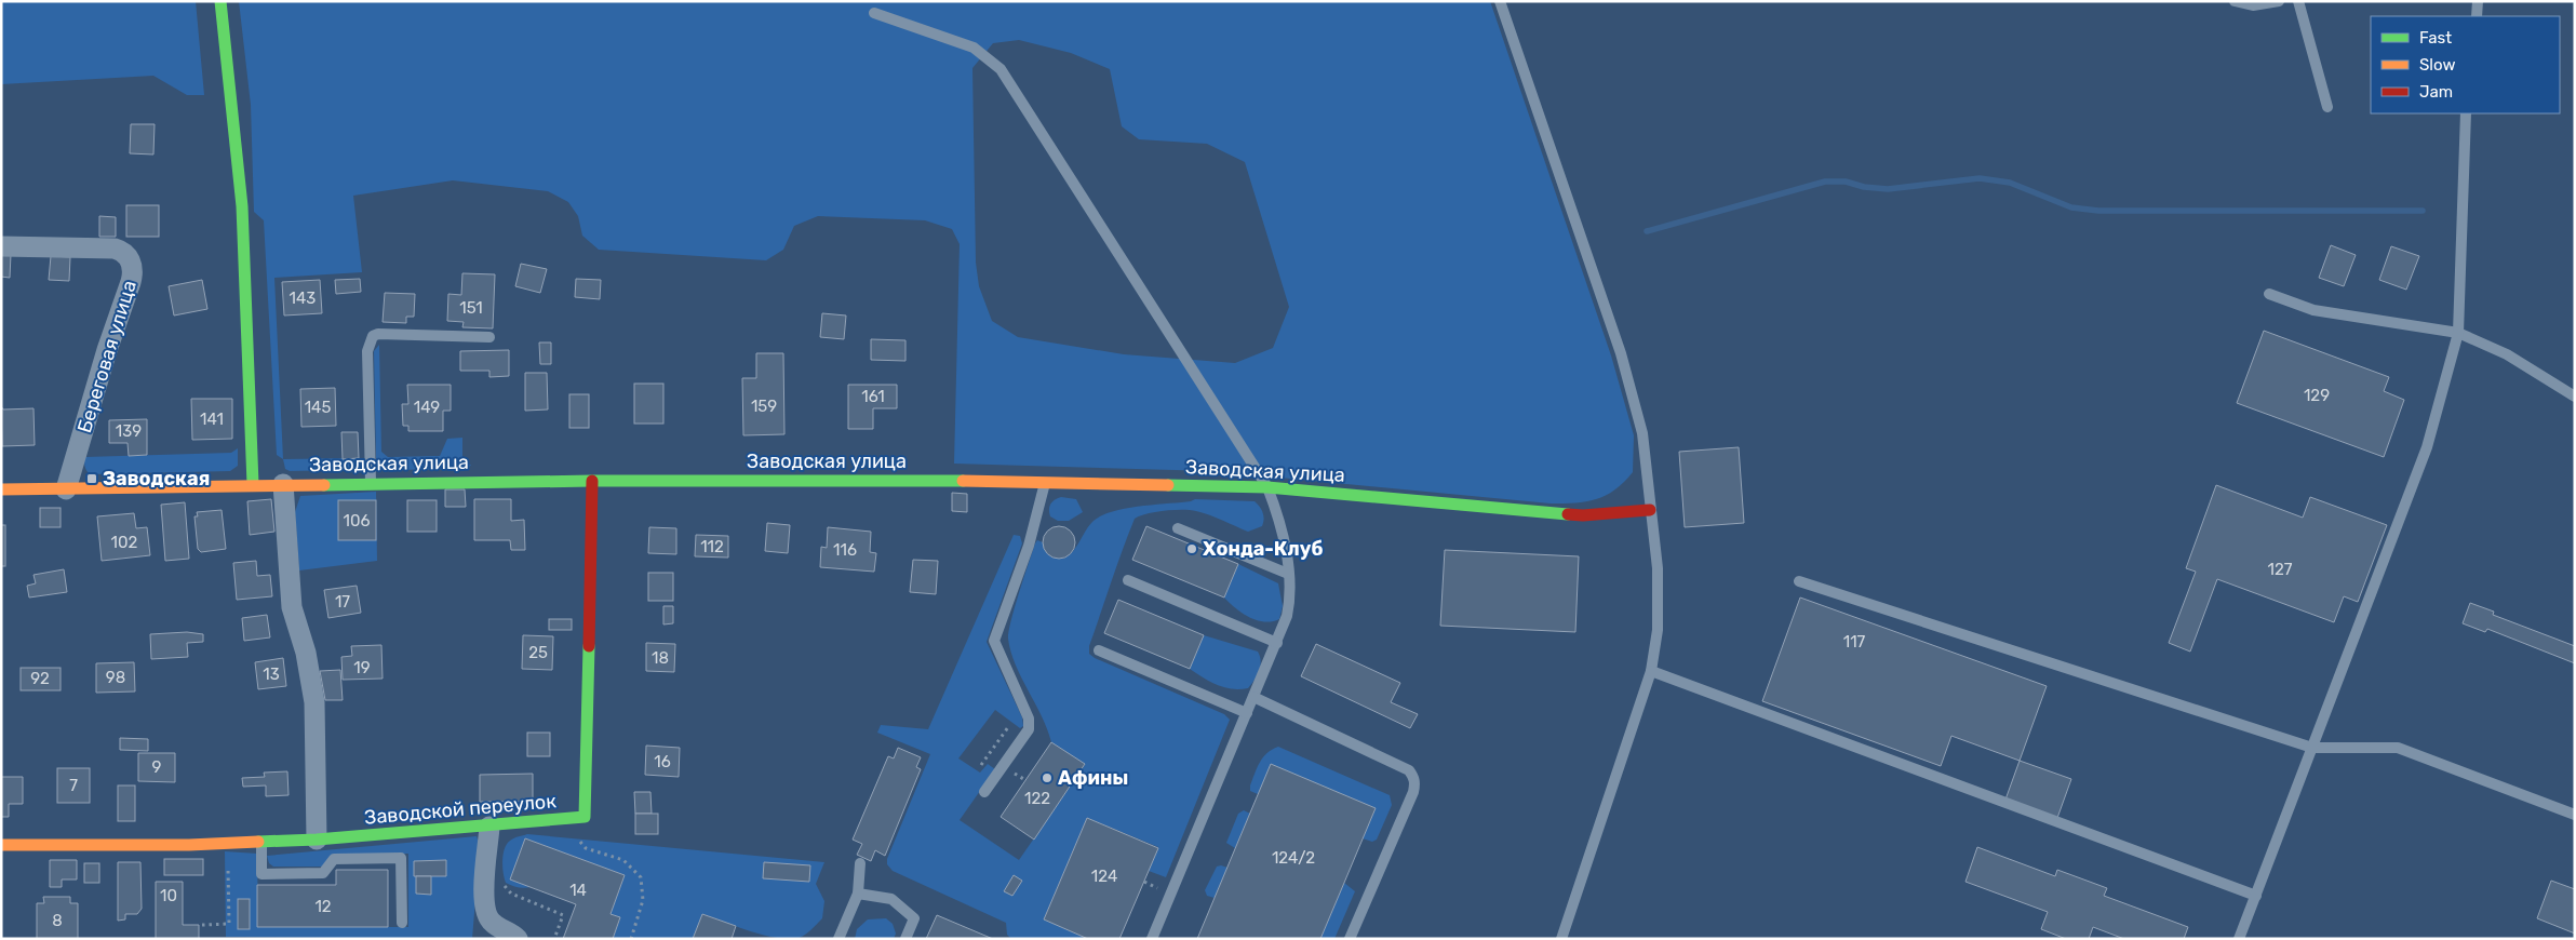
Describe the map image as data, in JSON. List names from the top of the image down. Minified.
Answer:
{"streets":{"street":["Береговая улица","Заводская улица","Заводской переулок"]},"crossings":[["Береговая улица","Заводская улица"],["Заводская улица","Заводской переулок"]],"places":{"transit":["Заводская"],"other":["Хонда-Клуб","Афины"]},"house_numbers":["143","151","129","161","159","145","149","141","139","106","102","112","116","127","17","117","25","18","19","13","98","92","16","9","7","122","124/2","124","14","10","12","8"],"legend":["Fast","Slow","Jam"]}
